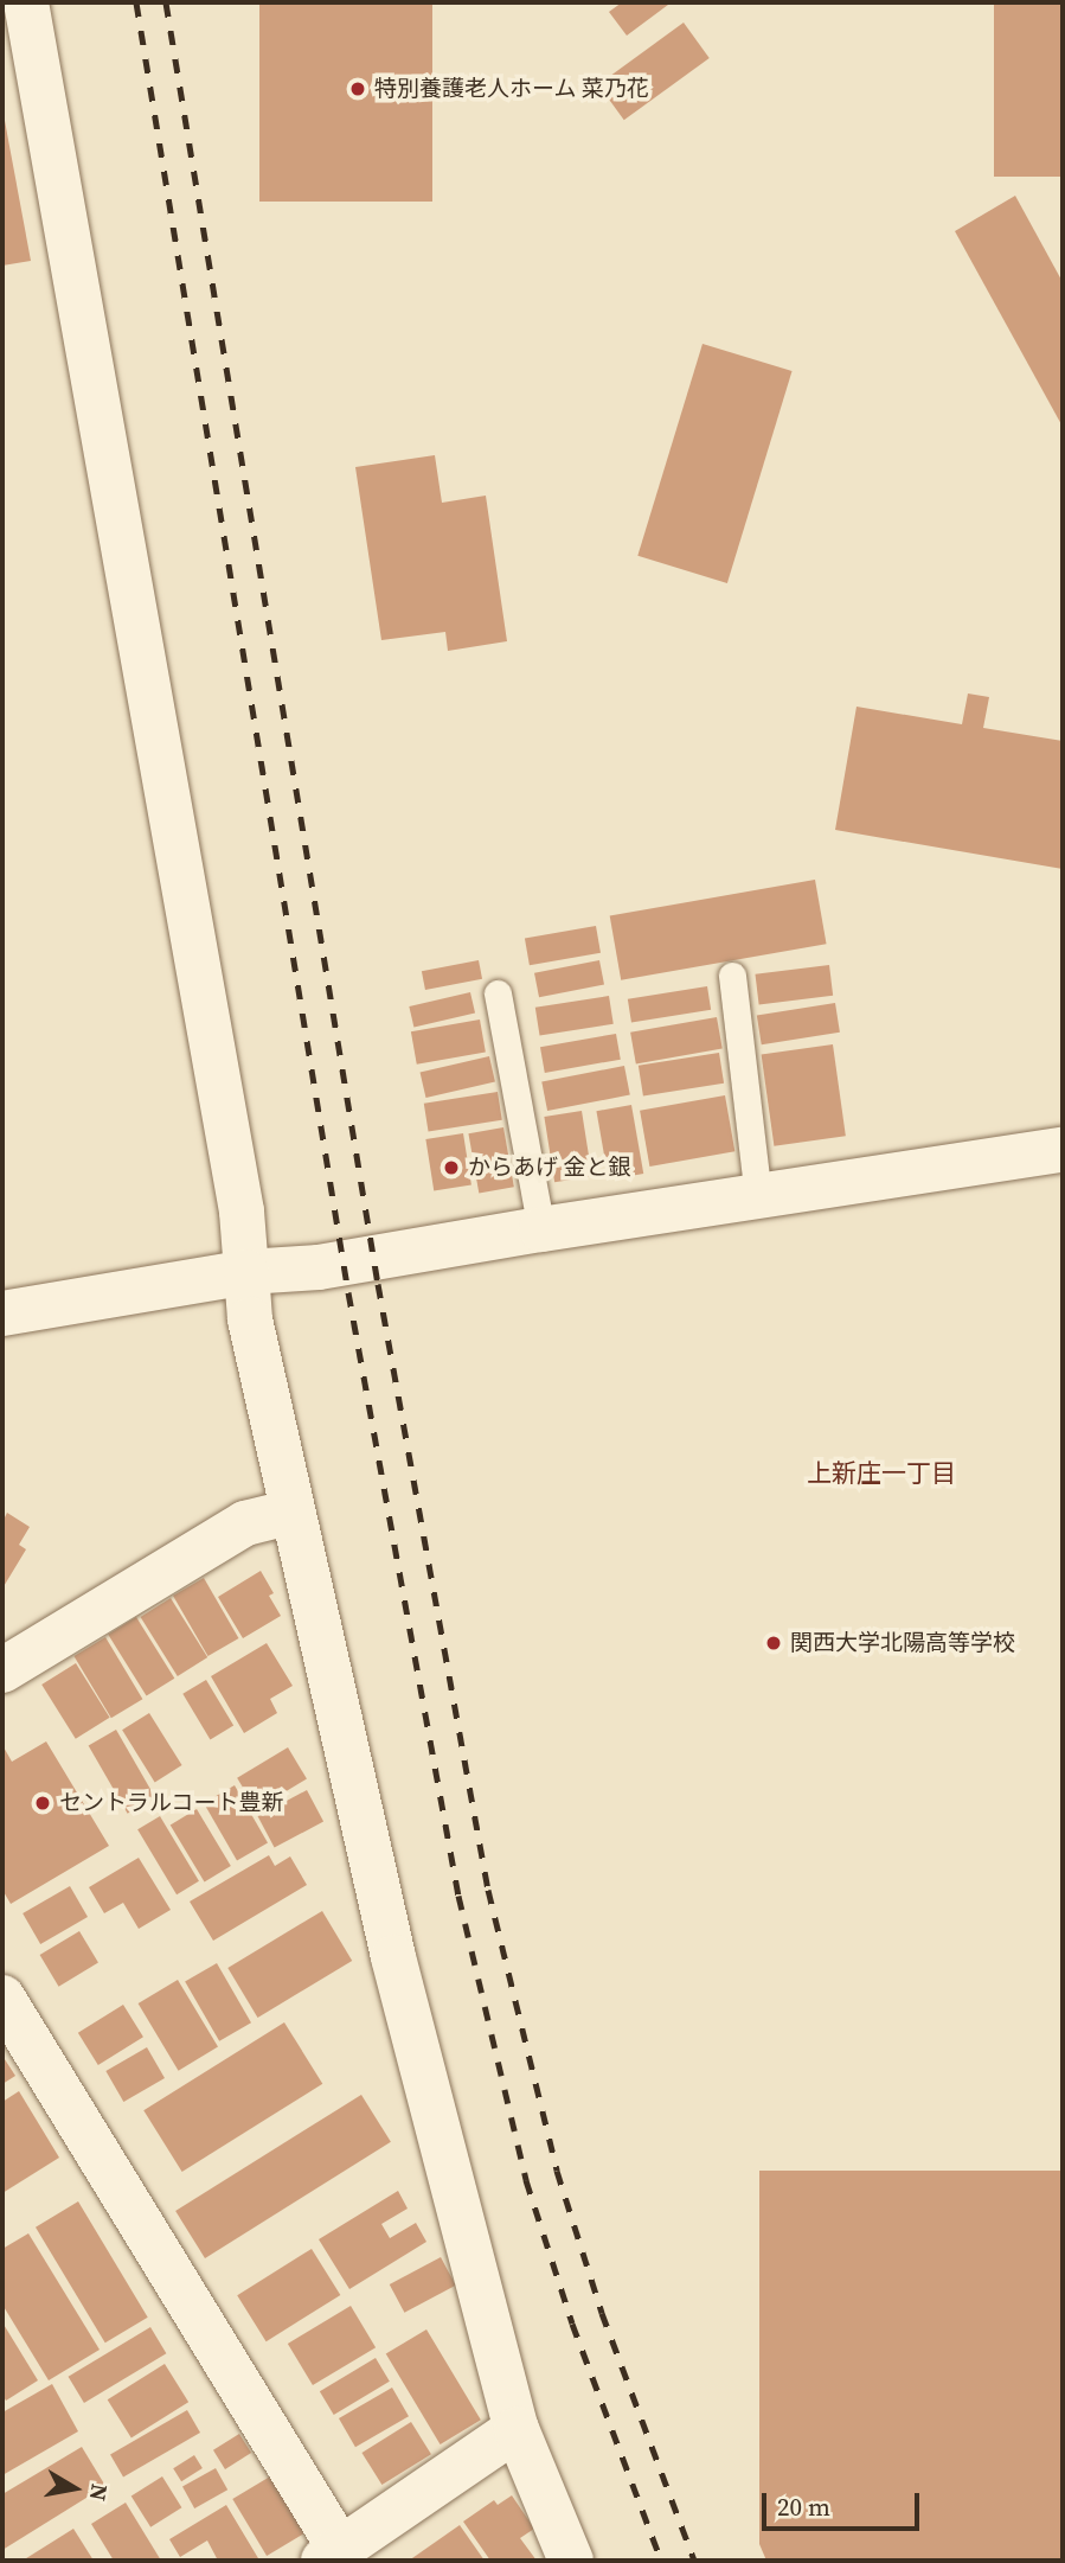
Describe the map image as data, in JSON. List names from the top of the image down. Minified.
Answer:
{"districts":["上新庄一丁目"],"places":["特別養護老人ホーム 菜乃花","からあげ 金と銀","関西大学北陽高等学校","セントラルコート豊新"],"scale_bar":"20 m","north":"right"}
